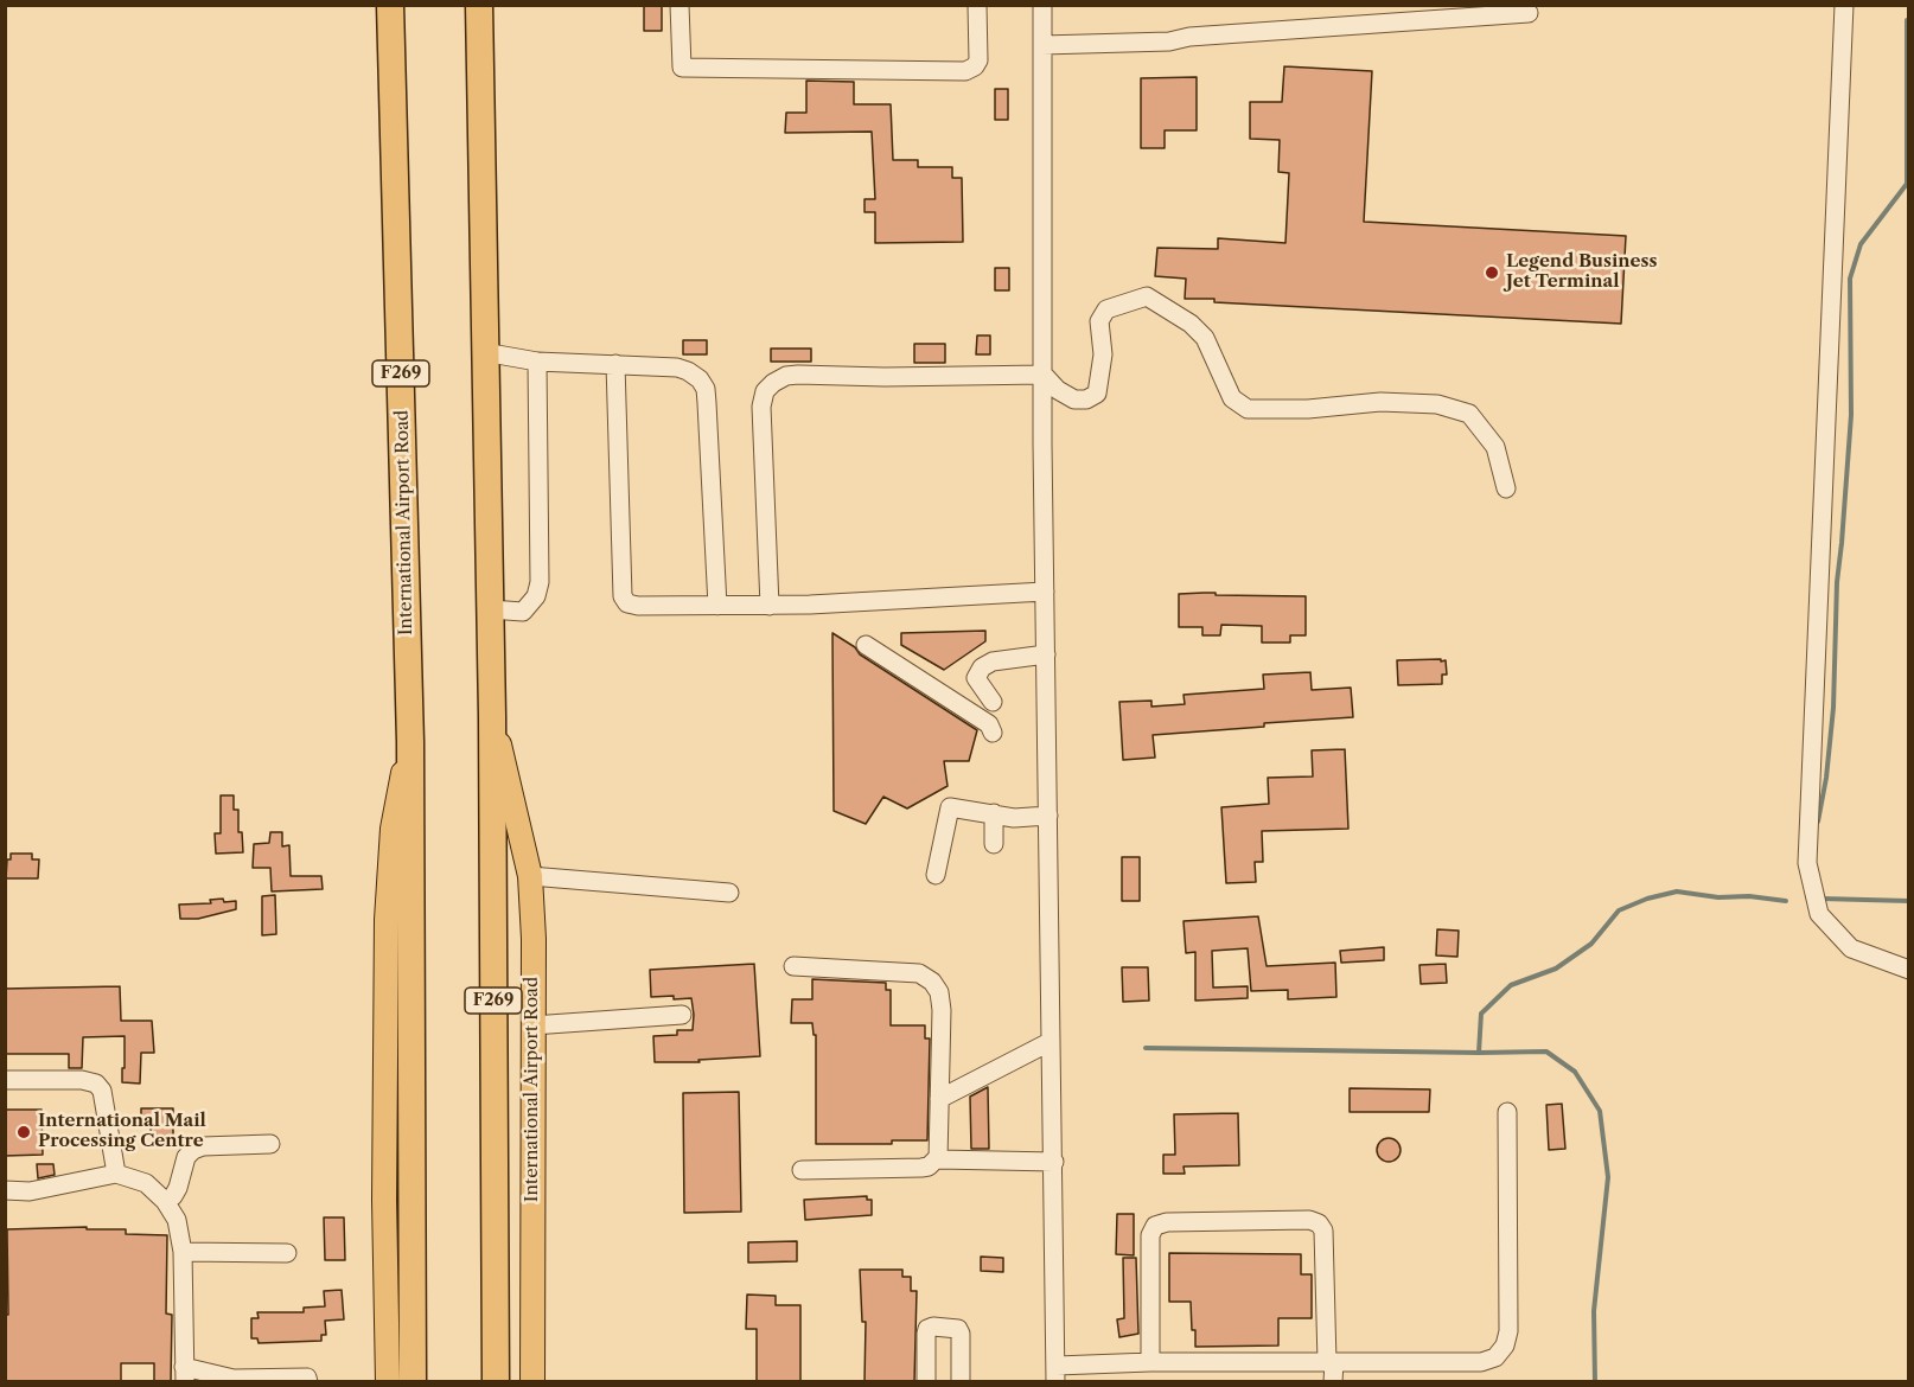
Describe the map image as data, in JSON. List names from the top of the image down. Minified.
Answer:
{"streets":{"highway":["F269","International Airport Road"]},"places":["Legend Business Jet Terminal","International Mail Processing Centre"]}
